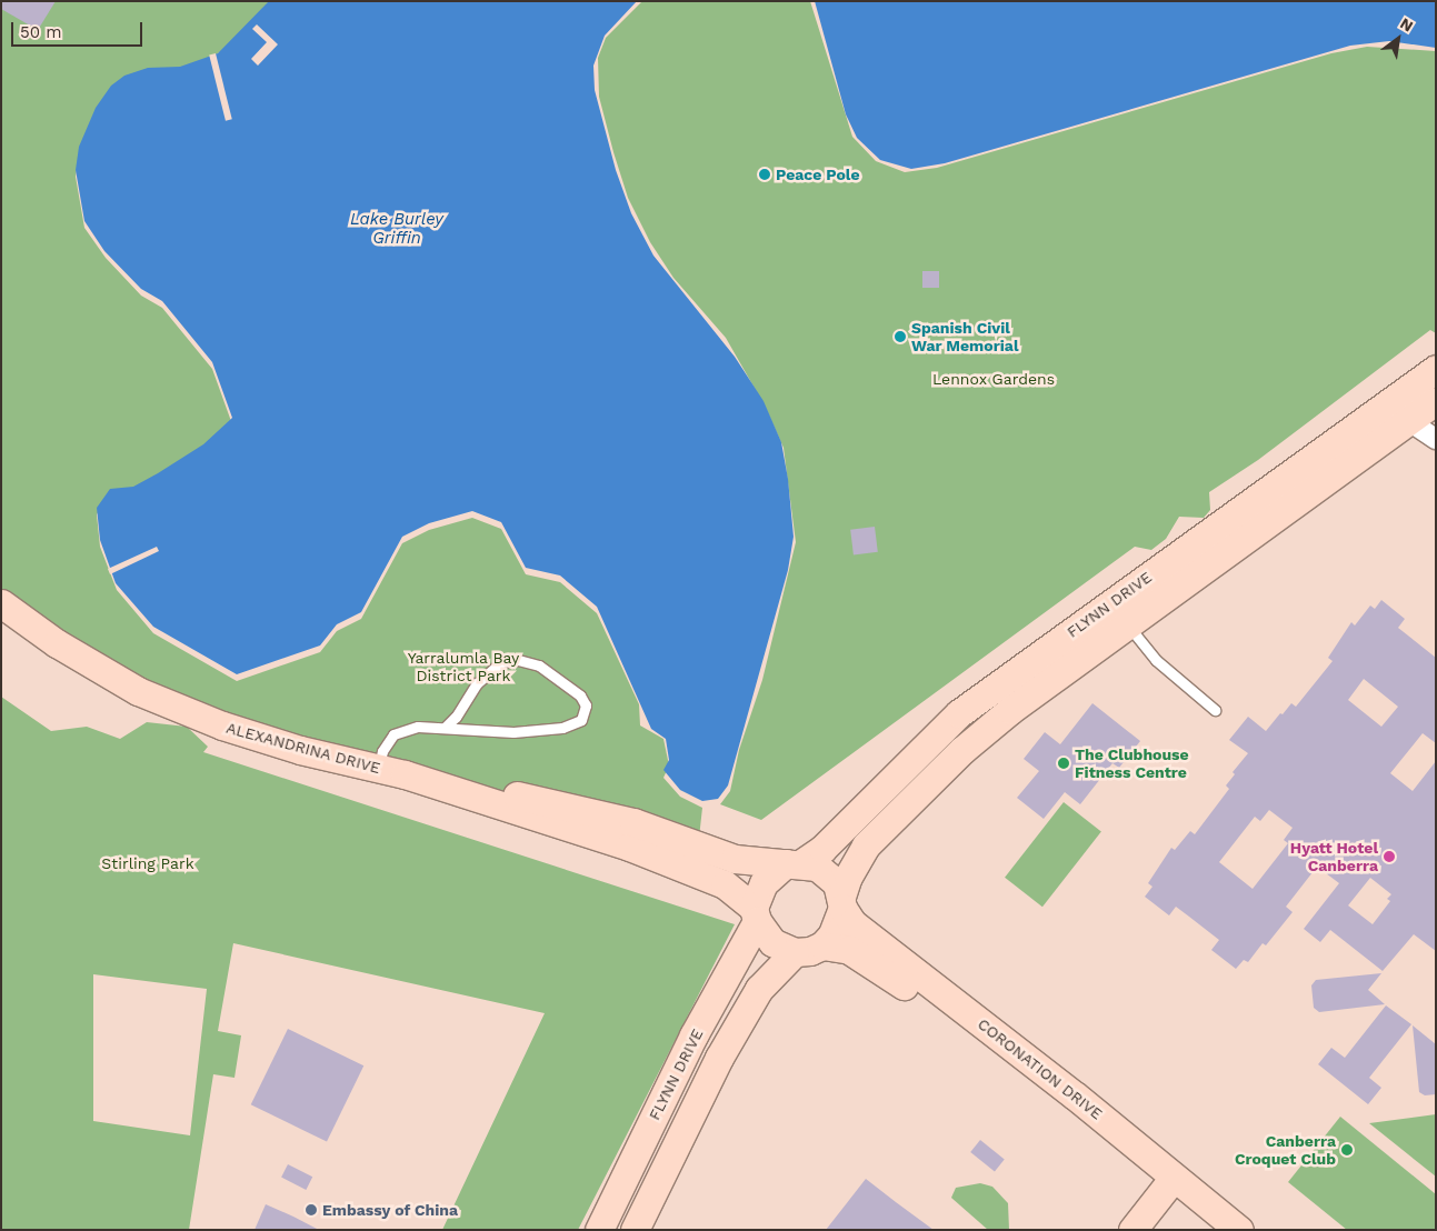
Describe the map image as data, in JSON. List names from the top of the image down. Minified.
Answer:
{"streets":{"main road":["FLYNN DRIVE","ALEXANDRINA DRIVE","CORONATION DRIVE"]},"crossings":[["FLYNN DRIVE","ALEXANDRINA DRIVE"],["FLYNN DRIVE","CORONATION DRIVE"],["ALEXANDRINA DRIVE","CORONATION DRIVE"]],"water":["Lake Burley Griffin"],"parks":["Lennox Gardens","Yarralumla Bay District Park","Stirling Park"],"places":["Peace Pole","Spanish Civil War Memorial","The Clubhouse Fitness Centre","Hyatt Hotel Canberra","Canberra Croquet Club","Embassy of China"],"scale_bar":"50 m","north":"top right"}
